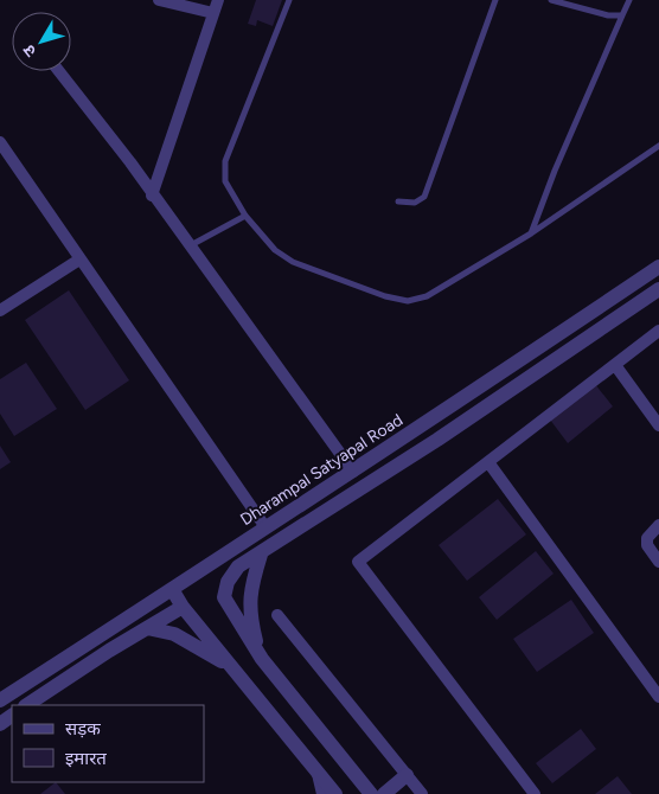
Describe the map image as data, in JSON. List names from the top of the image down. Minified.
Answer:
{"streets":{"street":["Dharampal Satyapal Road"]},"legend":["सड़क","इमारत"],"north":"bottom left"}
